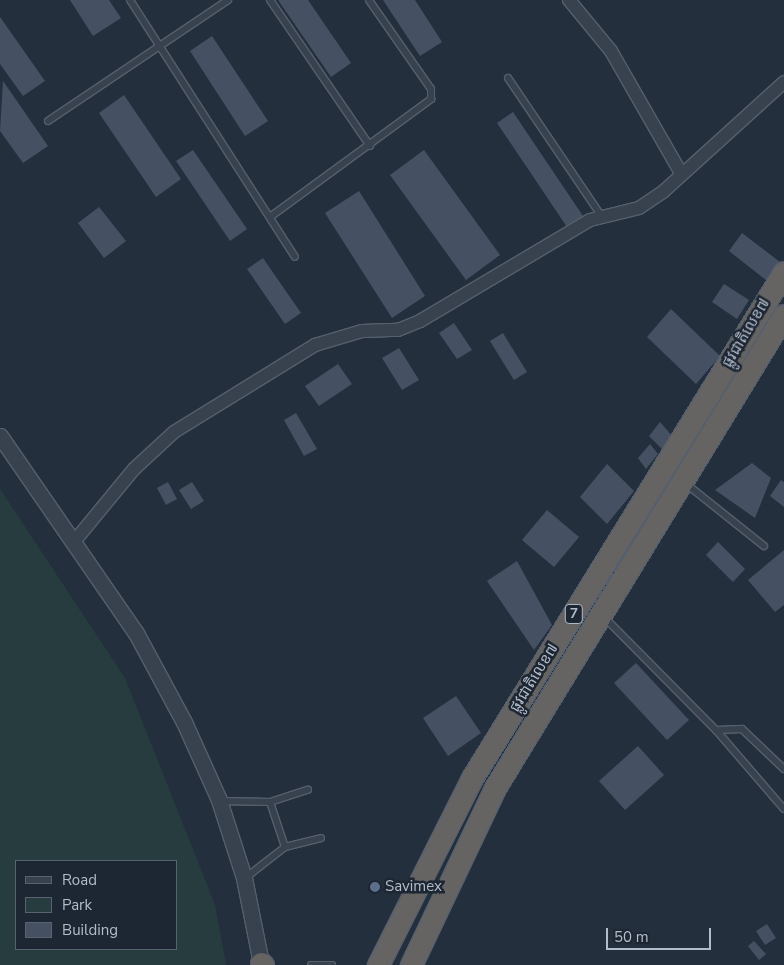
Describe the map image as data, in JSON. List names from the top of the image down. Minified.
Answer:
{"streets":{"highway":["ផ្លូវជាតិលេខ៧","7"]},"places":["Savimex"],"legend":["Road","Park","Building"],"scale_bar":"50 m"}
